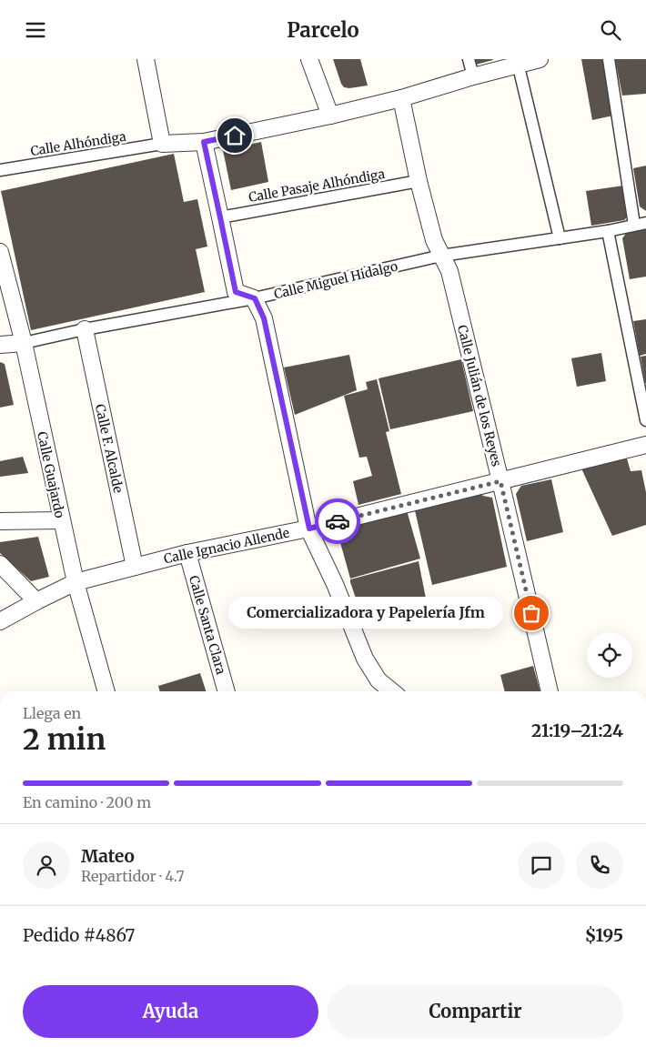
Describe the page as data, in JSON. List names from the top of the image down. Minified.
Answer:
{"streets":{"street":["Calle Alhóndiga","Calle Pasaje Alhóndiga","Calle Miguel Hidalgo","Calle Julián de los Reyes","Calle F. Alcalde","Calle Guajardo","Calle Ignacio Allende","Calle Santa Clara"]},"crossings":[["Calle Pasaje Alhóndiga","Calle Julián de los Reyes"],["Calle Miguel Hidalgo","Calle Julián de los Reyes"],["Calle Miguel Hidalgo","Calle F. Alcalde"],["Calle Miguel Hidalgo","Calle Guajardo"],["Calle Julián de los Reyes","Calle Ignacio Allende"],["Calle F. Alcalde","Calle Ignacio Allende"],["Calle Guajardo","Calle Ignacio Allende"],["Calle Ignacio Allende","Calle Santa Clara"]],"places":["Comercializadora y Papelería Jfm"],"page":{"header":"Parcelo","bubble":"Comercializadora y Papelería Jfm","heading":["2 min","Llega en","21:19–21:24"],"panel":["Mateo","Repartidor · 4.7","Pedido #4867","$195"],"bar":"En camino · 200 m","buttons":["Ayuda","Compartir"]}}
